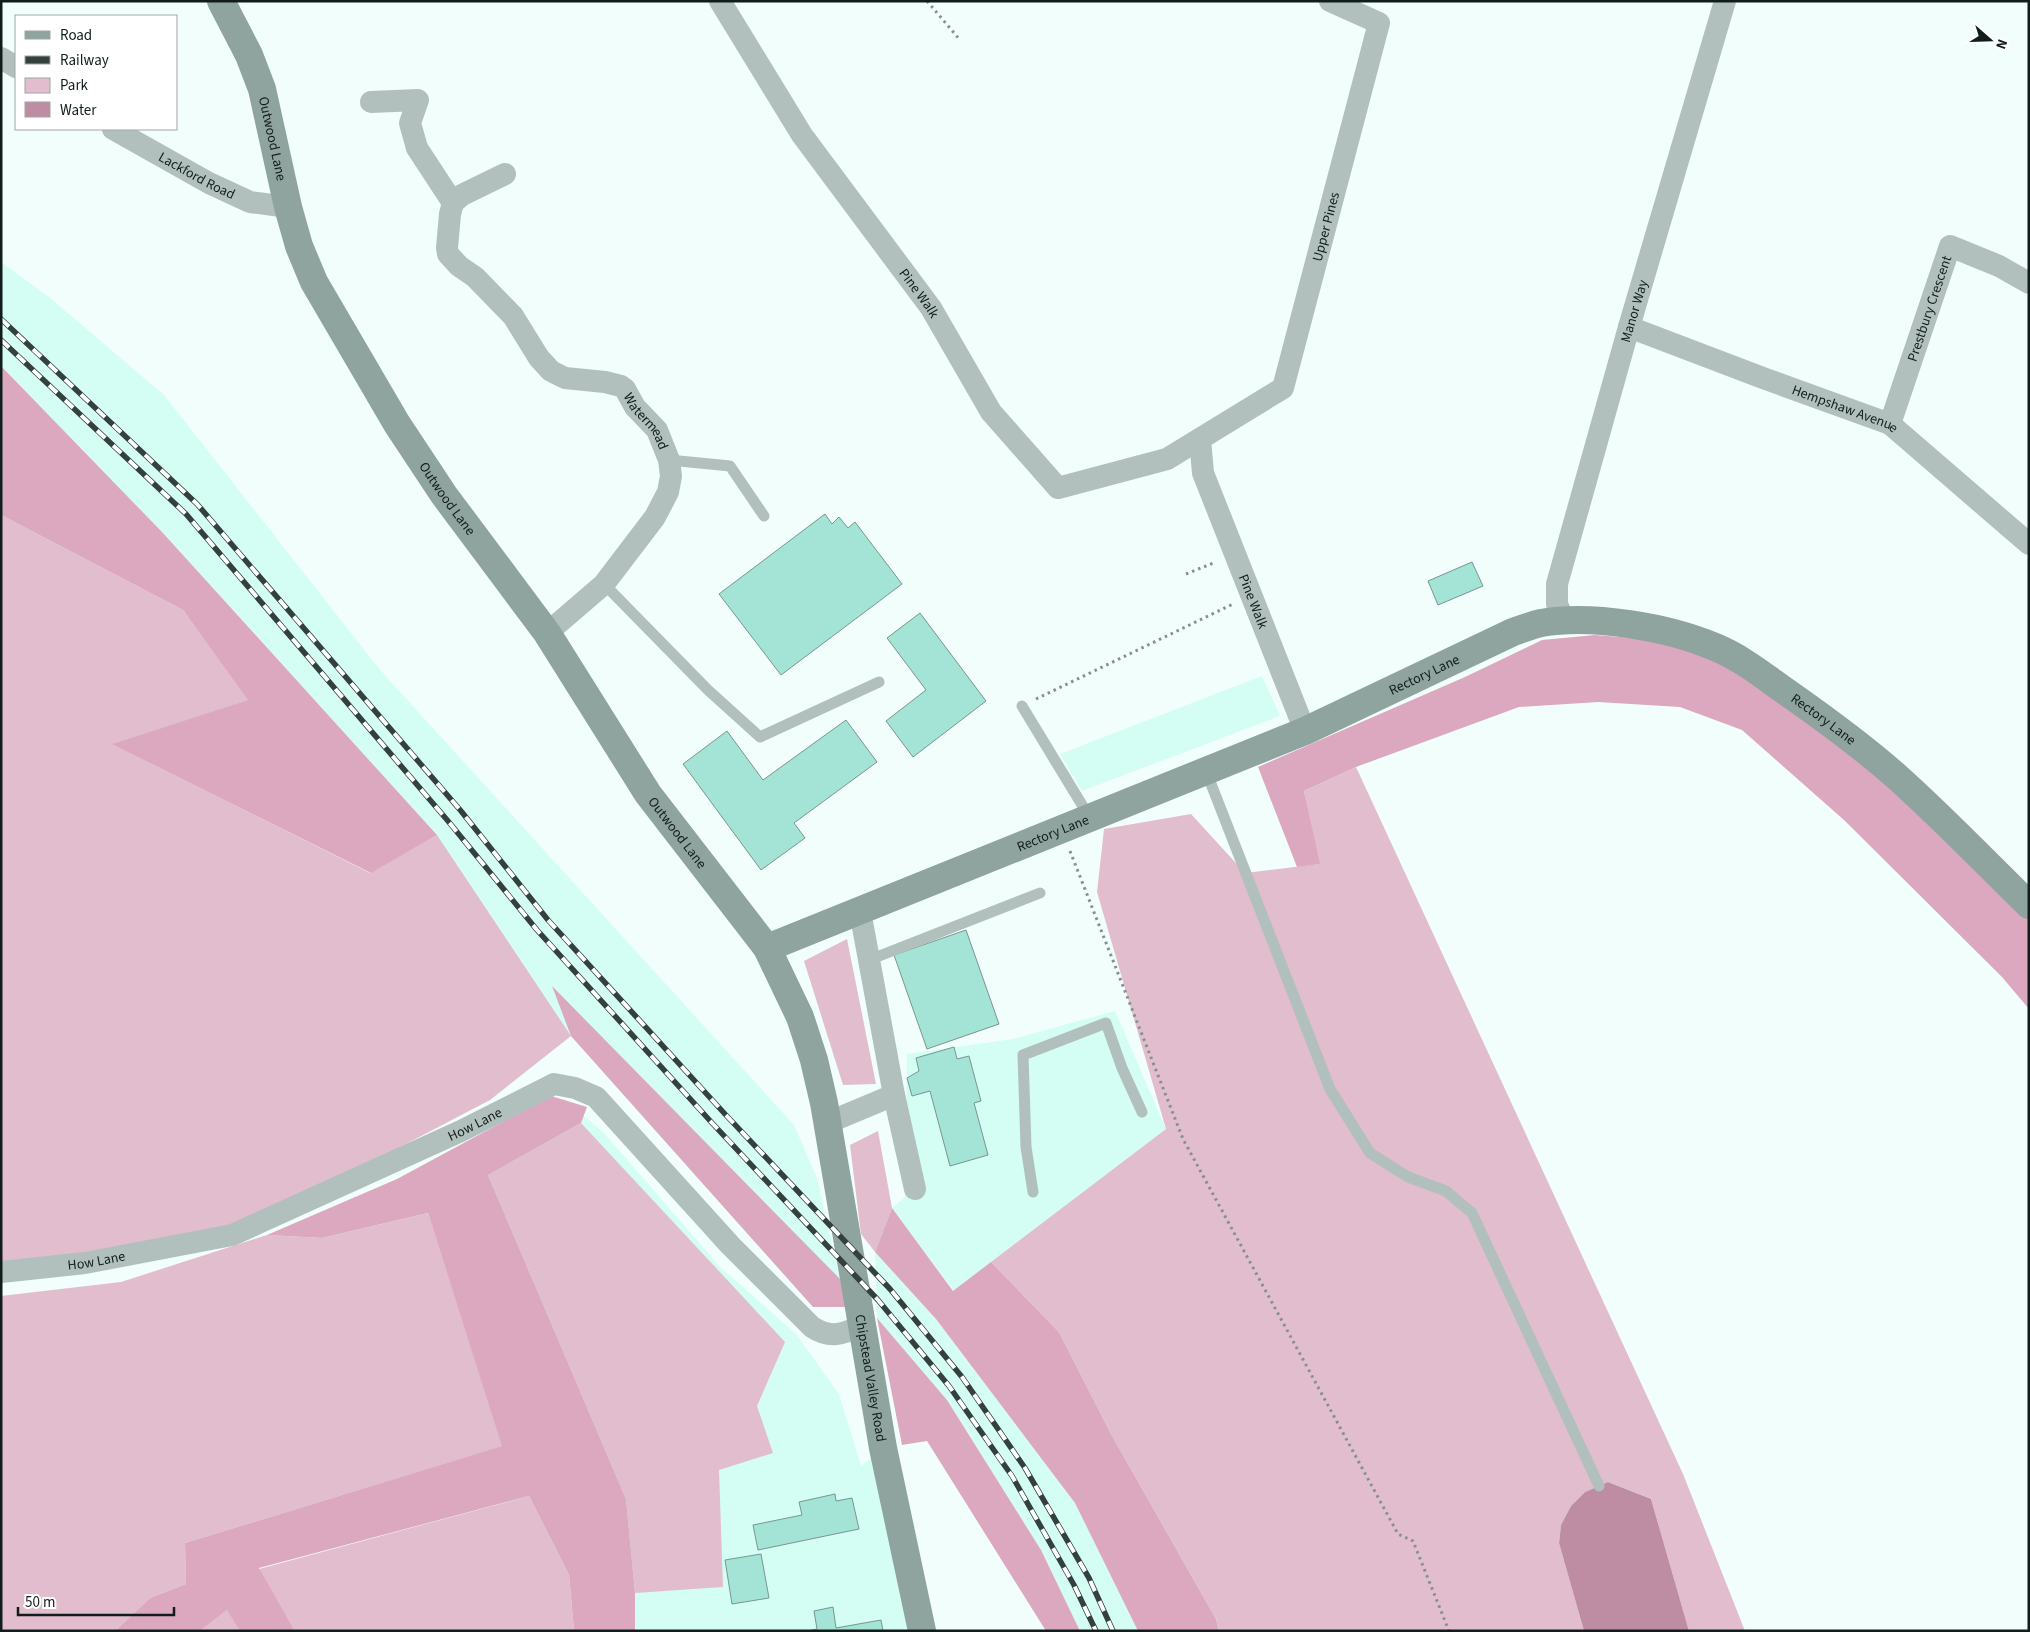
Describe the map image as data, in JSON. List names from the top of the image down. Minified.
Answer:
{"streets":{"main road":["Outwood Lane","Rectory Lane","Chipstead Valley Road"],"street":["Lackford Road","Upper Pines","Pine Walk","Prestbury Crescent","Manor Way","Hempshaw Avenue","Watermead","How Lane"]},"crossings":[["Outwood Lane","Lackford Road"],["Outwood Lane","Watermead"],["Outwood Lane","Rectory Lane"],["Outwood Lane","Chipstead Valley Road"],["Upper Pines","Pine Walk"],["Pine Walk","Rectory Lane"],["Prestbury Crescent","Hempshaw Avenue"],["Manor Way","Hempshaw Avenue"],["Manor Way","Rectory Lane"],["Rectory Lane","Chipstead Valley Road"],["How Lane","Chipstead Valley Road"]],"legend":["Road","Railway","Park","Water"],"scale_bar":"50 m","north":"right"}
